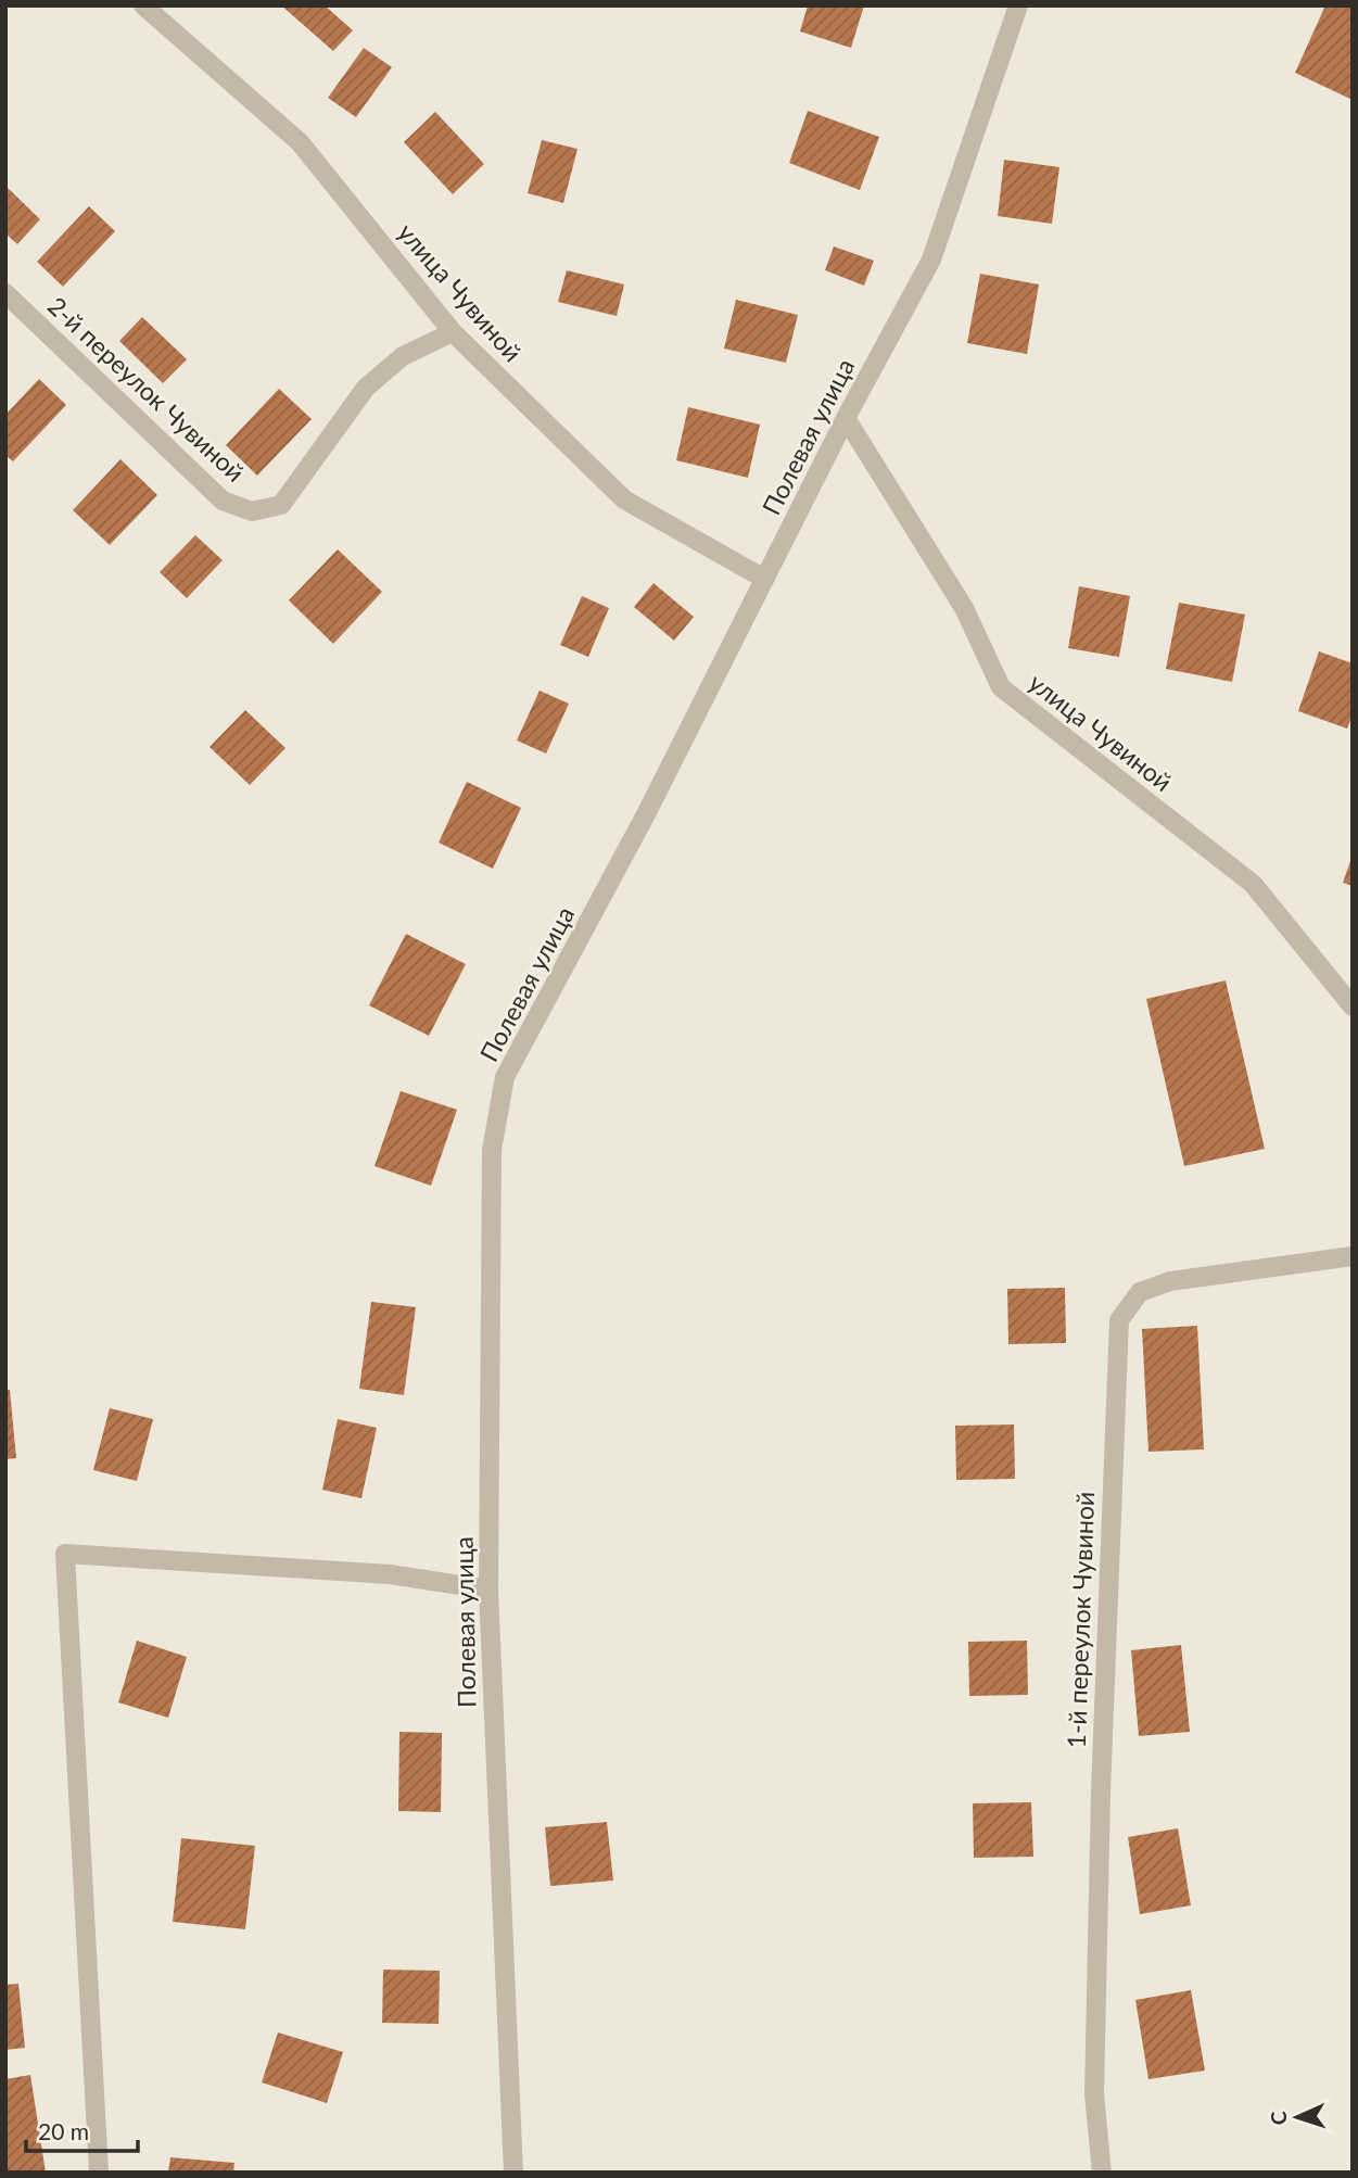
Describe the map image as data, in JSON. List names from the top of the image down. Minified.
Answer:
{"streets":{"street":["улица Чувиной","2-й переулок Чувиной","Полевая улица","1-й переулок Чувиной"]},"crossings":[["улица Чувиной","2-й переулок Чувиной"],["улица Чувиной","Полевая улица"]],"scale_bar":"20 m","north":"left"}
